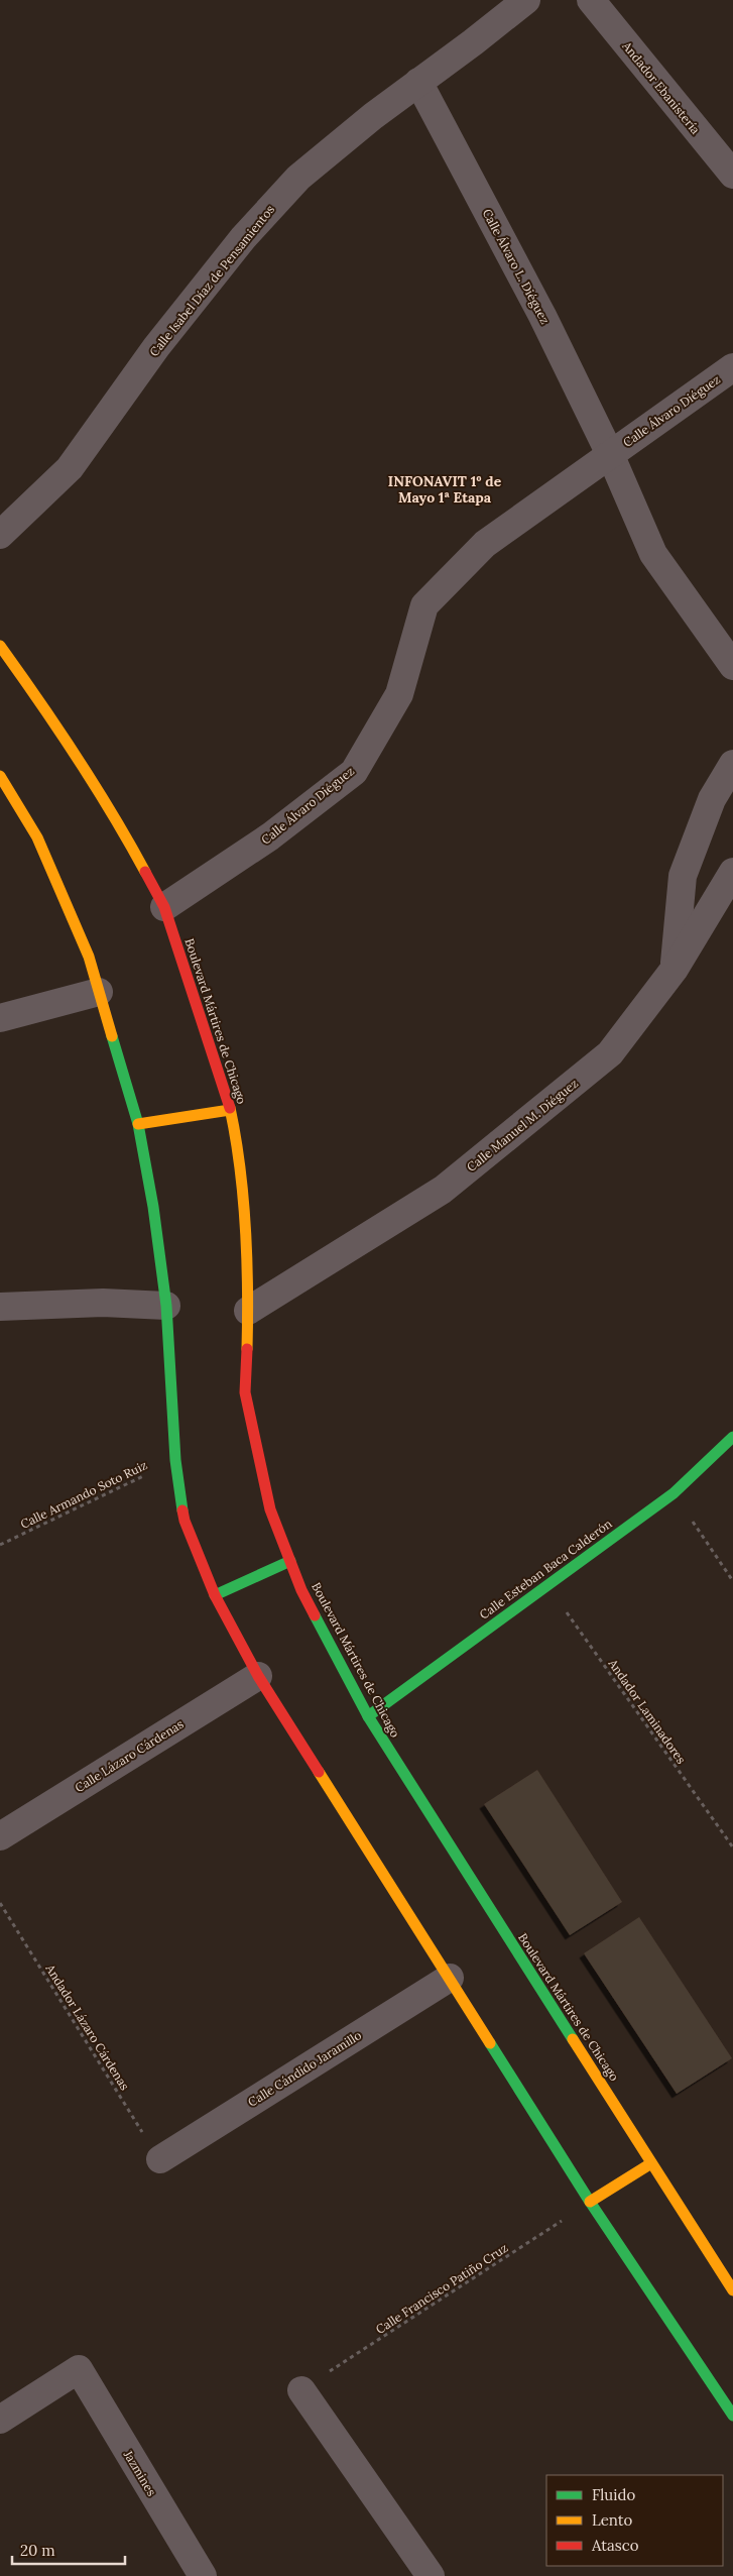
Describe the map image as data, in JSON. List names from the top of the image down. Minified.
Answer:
{"streets":{"main road":["Boulevard Mártires de Chicago","Calle Esteban Baca Calderón"],"street":["Andador Ebanistería","Calle Álvaro L. Diéguez","Calle Isabel Díaz de Pensamientos","Calle Álvaro Diéguez","Calle Manuel M. Diéguez","Calle Lázaro Cárdenas","Calle Cándido Jaramillo","Jazmines"],"path":["Calle Armando Soto Ruiz","Andador Laminadores","Andador Lázaro Cárdenas","Calle Francisco Patiño Cruz"]},"crossings":[["Calle Álvaro L. Diéguez","Calle Isabel Díaz de Pensamientos"],["Calle Álvaro L. Diéguez","Calle Álvaro Diéguez"],["Calle Álvaro Diéguez","Boulevard Mártires de Chicago"],["Boulevard Mártires de Chicago","Calle Manuel M. Diéguez"],["Boulevard Mártires de Chicago","Calle Esteban Baca Calderón"],["Calle Esteban Baca Calderón","Andador Laminadores"],["Andador Lázaro Cárdenas","Calle Cándido Jaramillo"]],"districts":["INFONAVIT 1º de Mayo 1ª Etapa"],"legend":["Fluido","Lento","Atasco"],"scale_bar":"20 m"}
